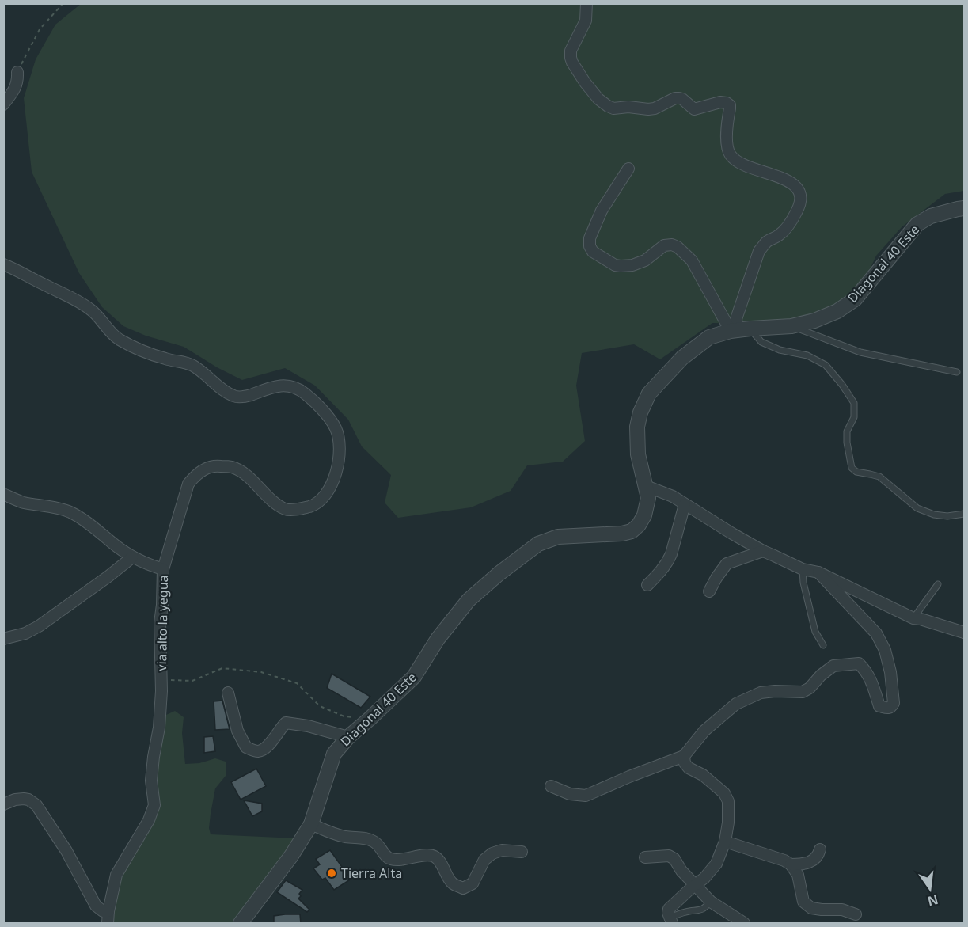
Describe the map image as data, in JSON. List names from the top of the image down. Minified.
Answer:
{"streets":{"street":["Diagonal 40 Este","via alto la yegua"]},"places":["Tierra Alta"],"north":"bottom"}
